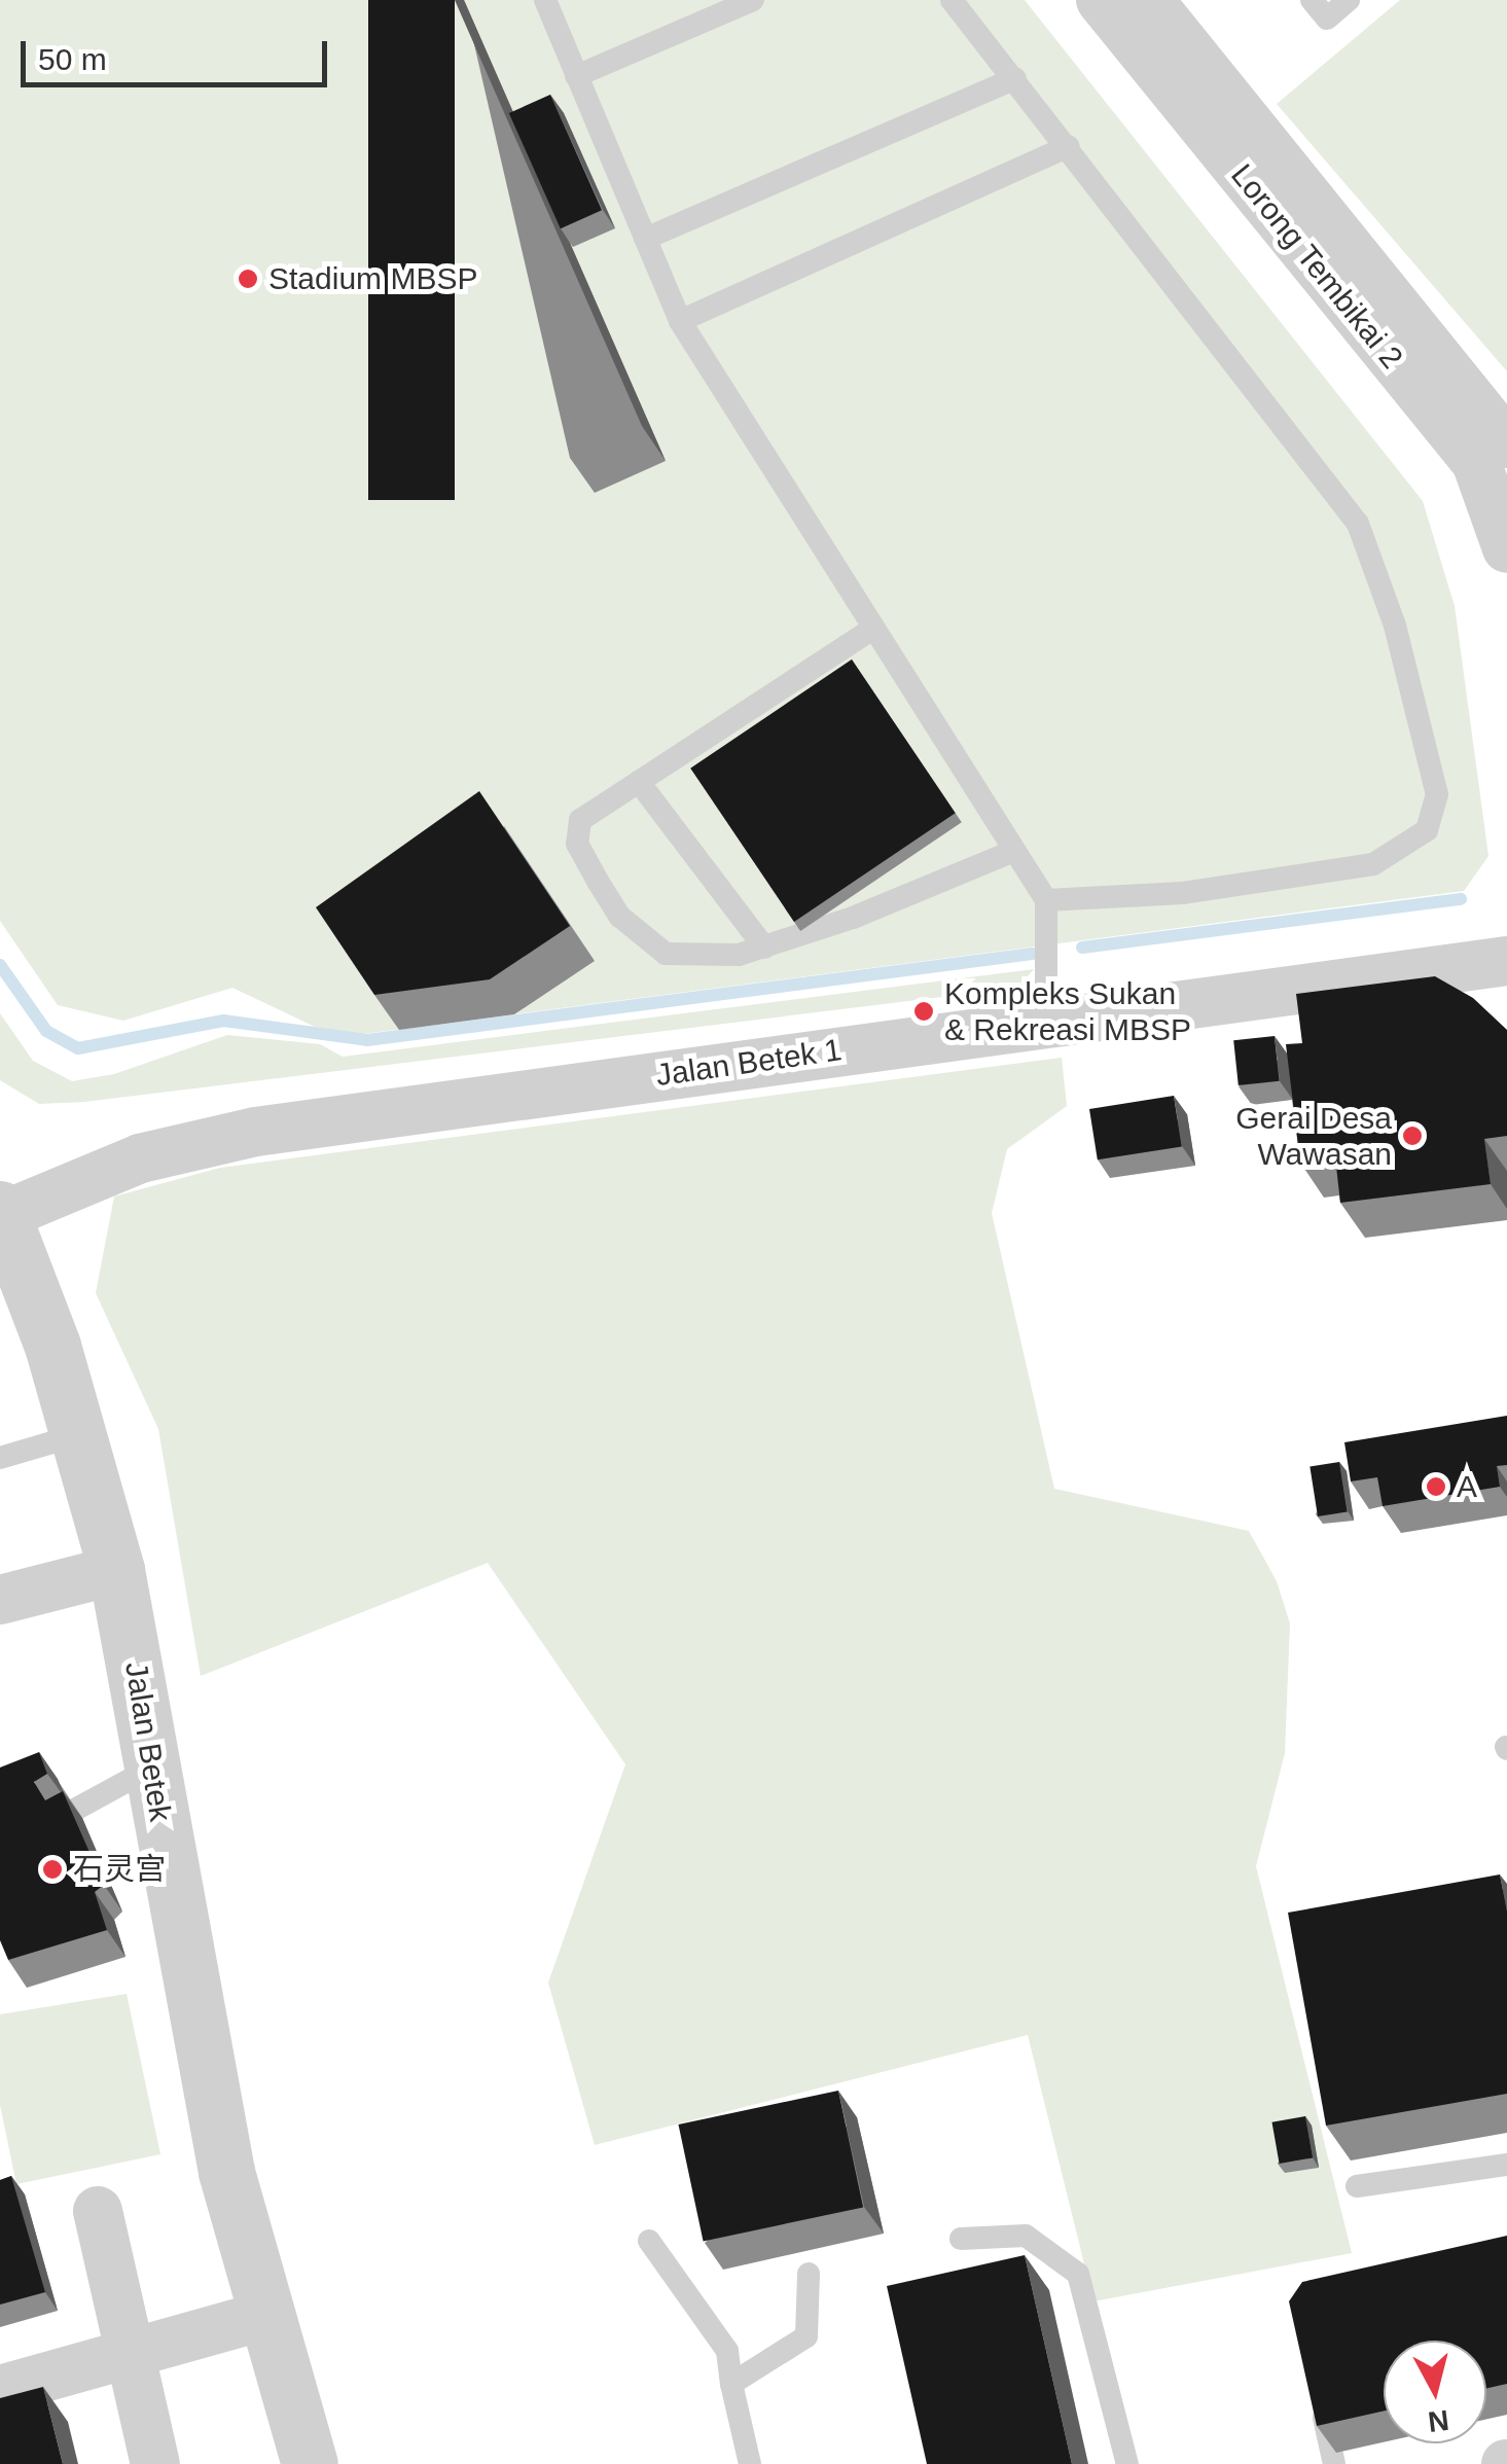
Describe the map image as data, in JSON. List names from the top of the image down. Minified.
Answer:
{"streets":{"street":["Lorong Tembikai 2","Jalan Betek 1","Jalan Betek"]},"crossings":[["Jalan Betek 1","Jalan Betek"]],"places":["Stadium MBSP","Kompleks Sukan & Rekreasi MBSP","Gerai Desa Wawasan","A","石灵宫"],"scale_bar":"50 m","north":"bottom"}
